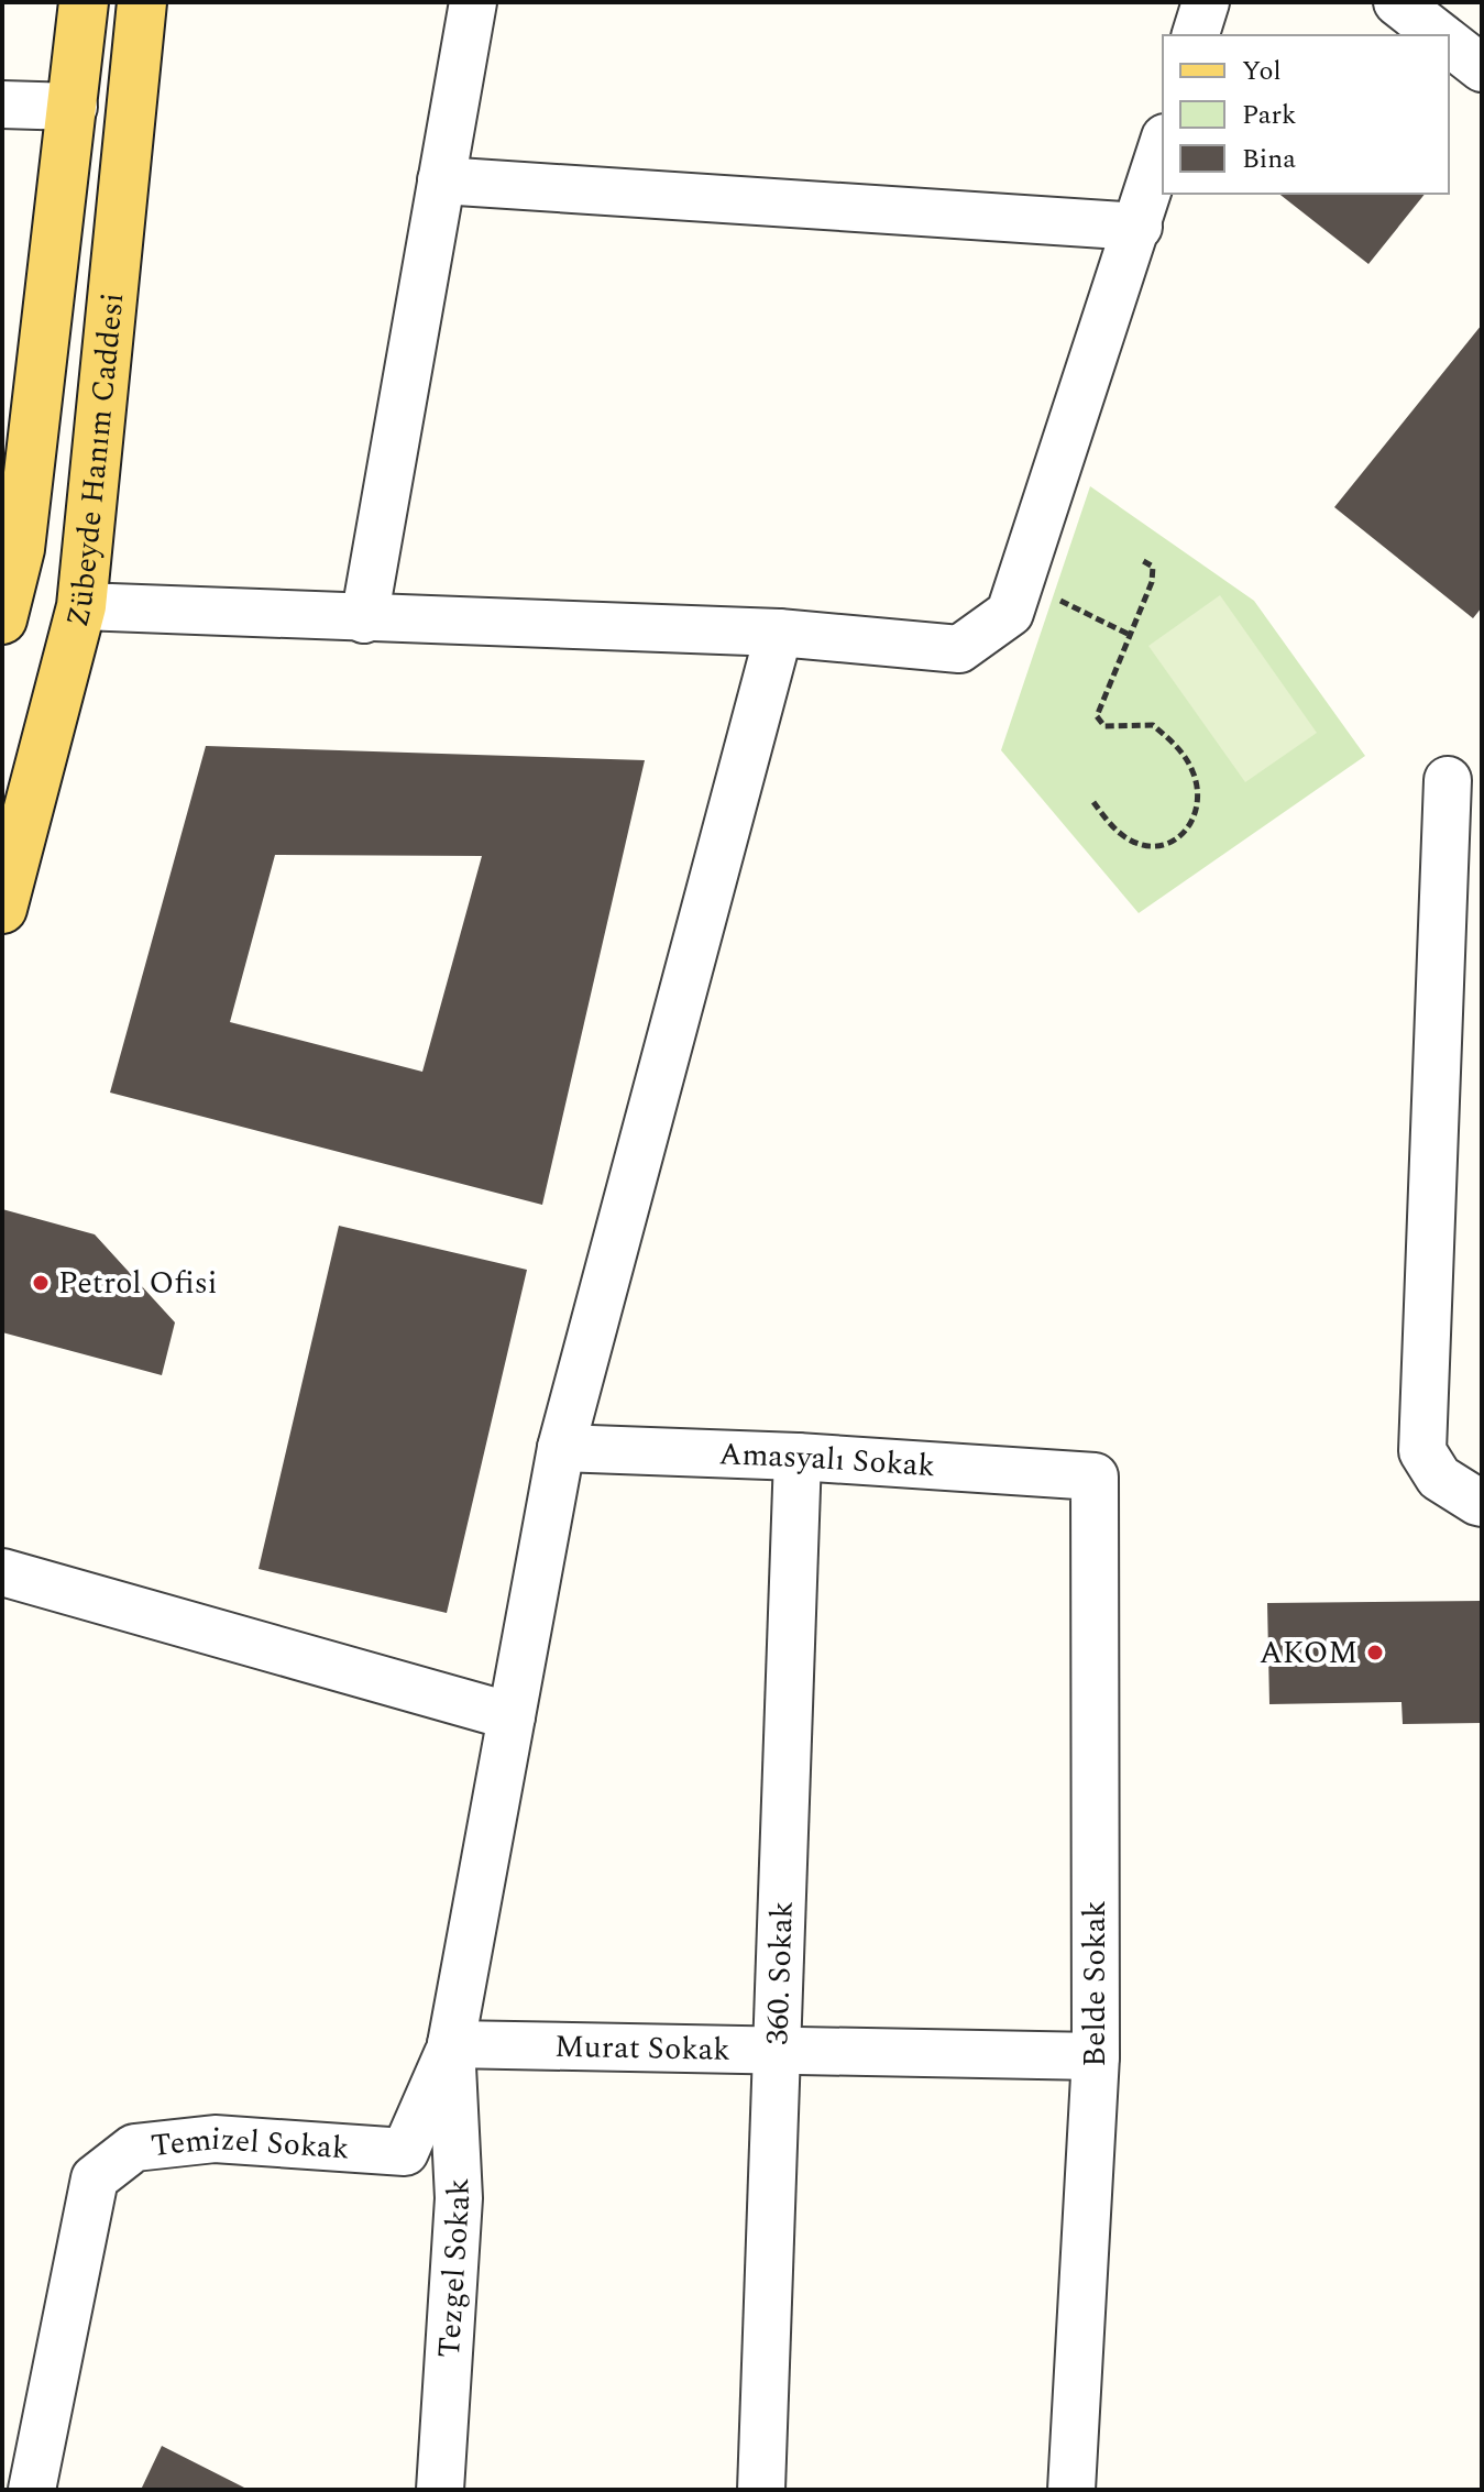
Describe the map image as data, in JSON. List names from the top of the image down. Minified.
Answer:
{"streets":{"main road":["Zübeyde Hanım Caddesi"],"street":["Amasyalı Sokak","360. Sokak","Belde Sokak","Murat Sokak","Temizel Sokak","Tezgel Sokak"]},"crossings":[["Amasyalı Sokak","360. Sokak"],["Amasyalı Sokak","Belde Sokak"],["360. Sokak","Murat Sokak"],["Belde Sokak","Murat Sokak"],["Murat Sokak","Temizel Sokak"],["Murat Sokak","Tezgel Sokak"],["Temizel Sokak","Tezgel Sokak"]],"places":["Petrol Ofisi","AKOM"],"legend":["Yol","Park","Bina"]}
